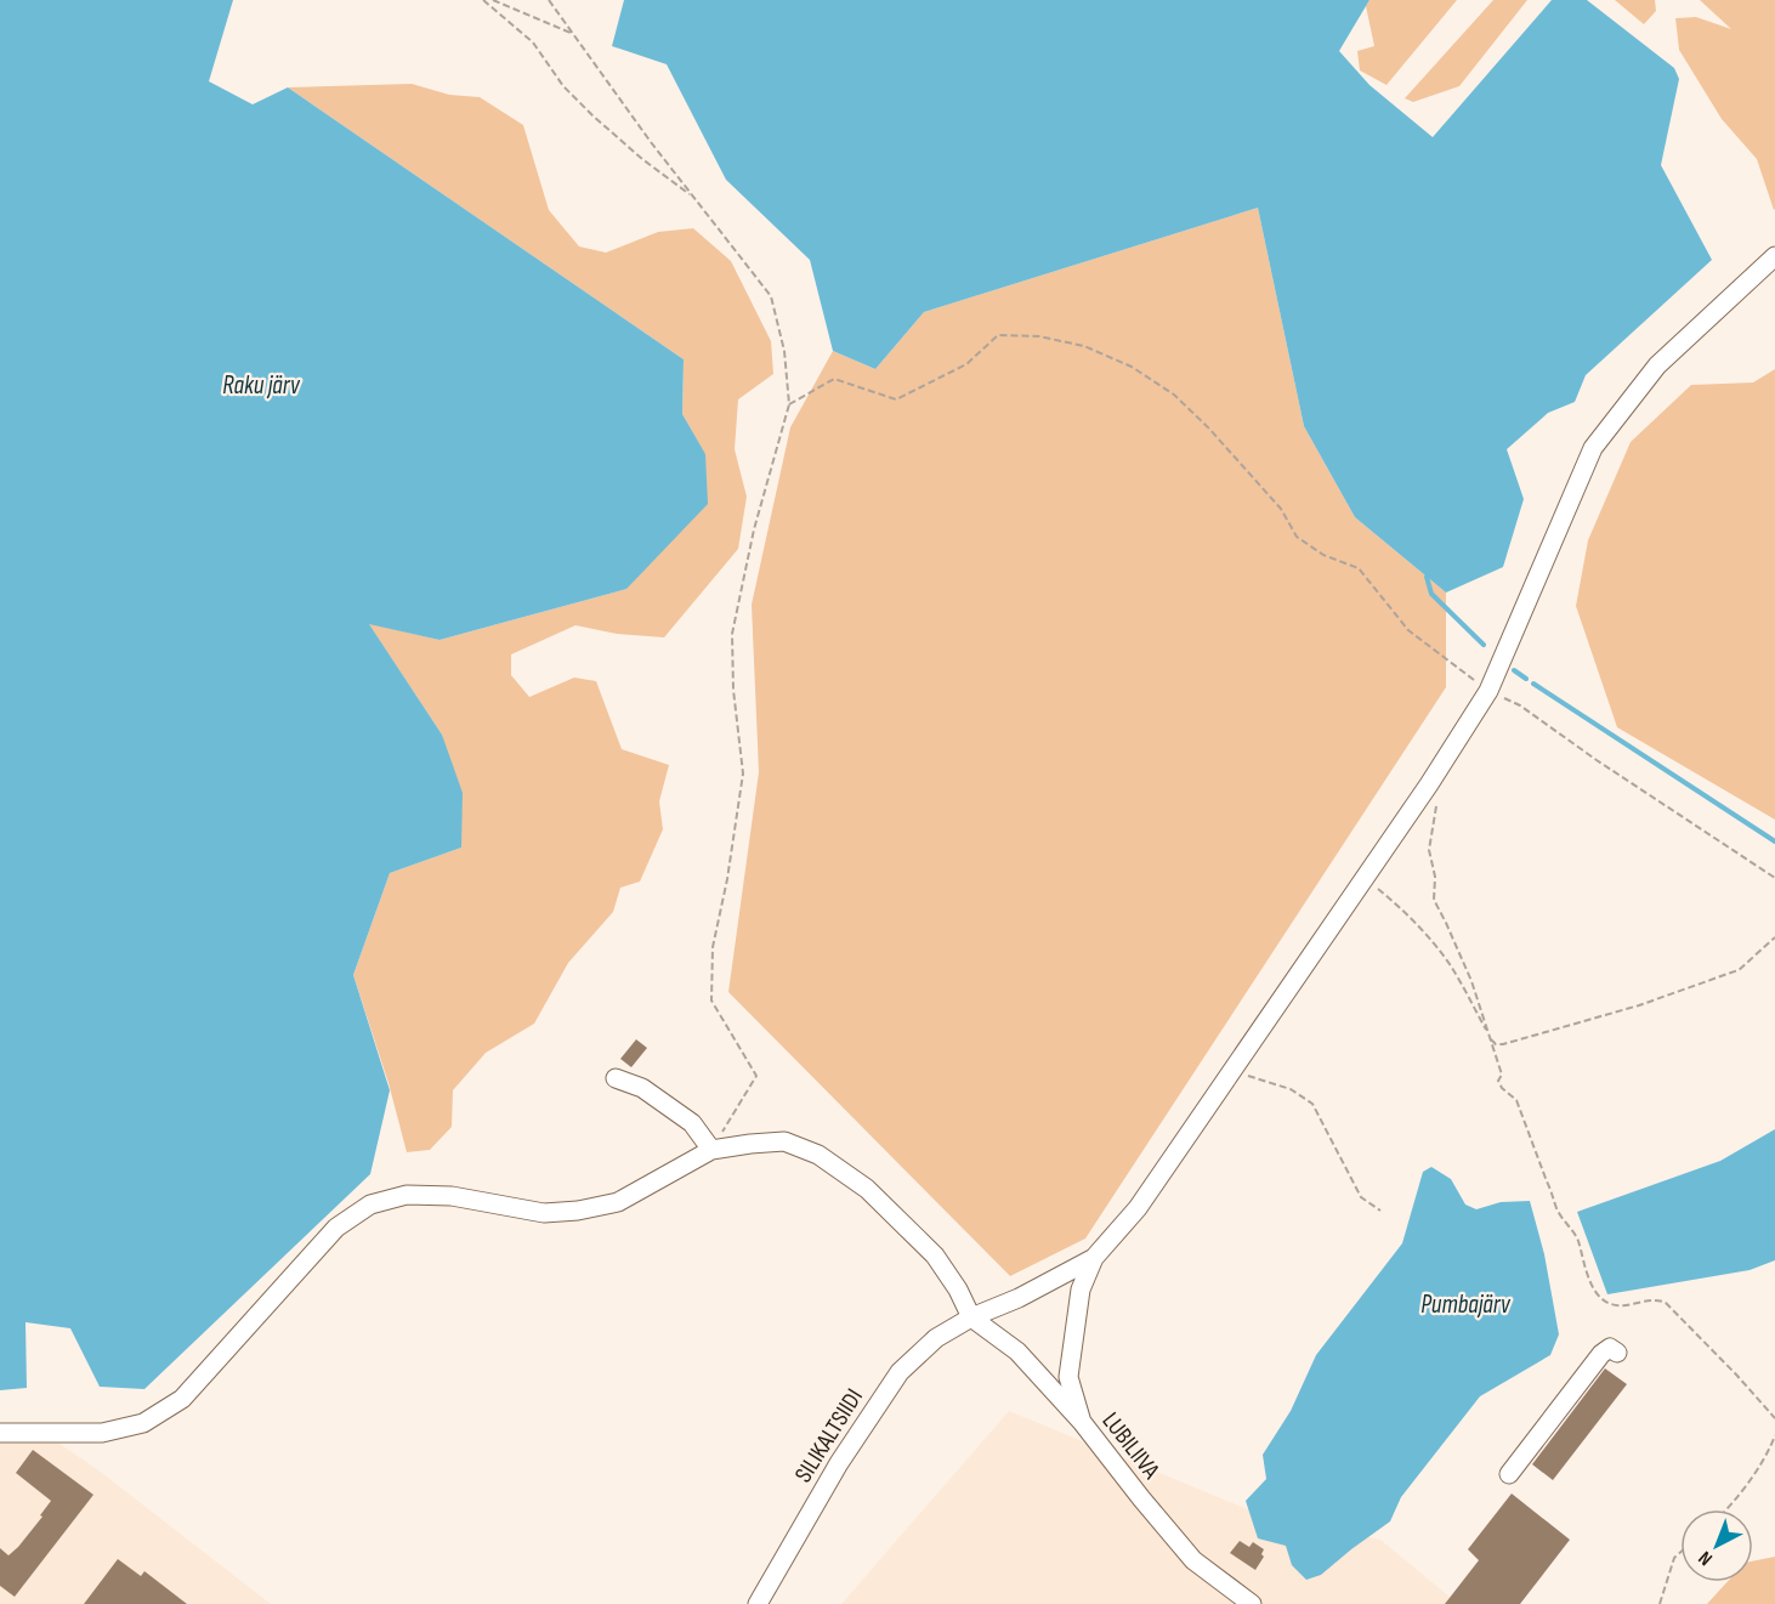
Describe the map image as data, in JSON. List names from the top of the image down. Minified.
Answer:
{"streets":{"street":["SILIKALTSIIDI","LUBILIIVA"]},"crossings":[["SILIKALTSIIDI","LUBILIIVA"]],"water":["Raku järv","Pumbajärv"],"north":"bottom left"}
